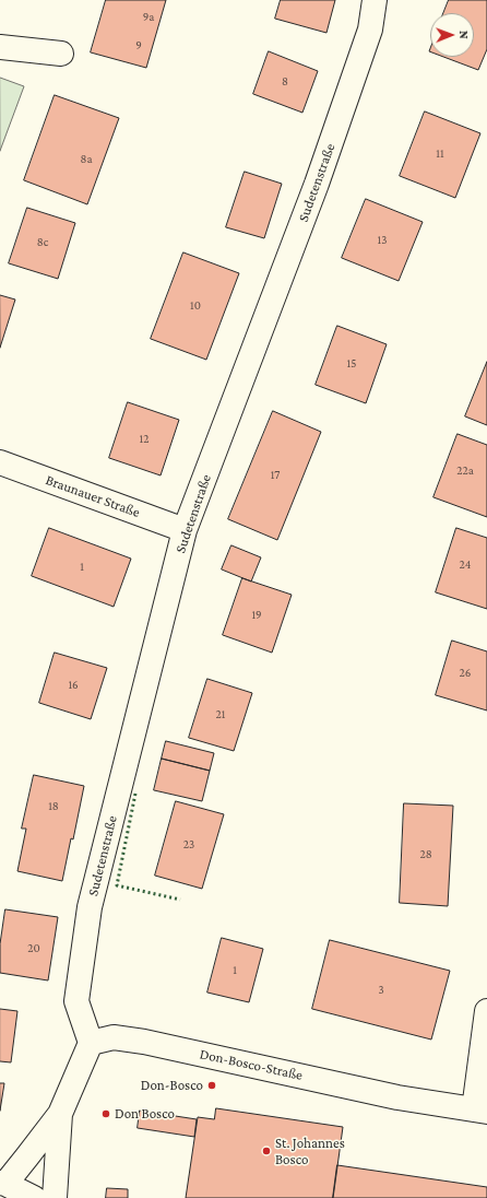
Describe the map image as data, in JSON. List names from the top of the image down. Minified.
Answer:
{"streets":{"street":["Sudetenstraße","Braunauer Straße","Don-Bosco-Straße"]},"crossings":[["Sudetenstraße","Braunauer Straße"],["Sudetenstraße","Don-Bosco-Straße"]],"places":["Don-Bosco","Don Bosco","St. Johannes Bosco"],"house_numbers":["9a","9","8","11","8a","13","8c","10","15","12","22a","17","24","1","19","26","16","21","18","23","28","20","1","3"],"north":"right"}
